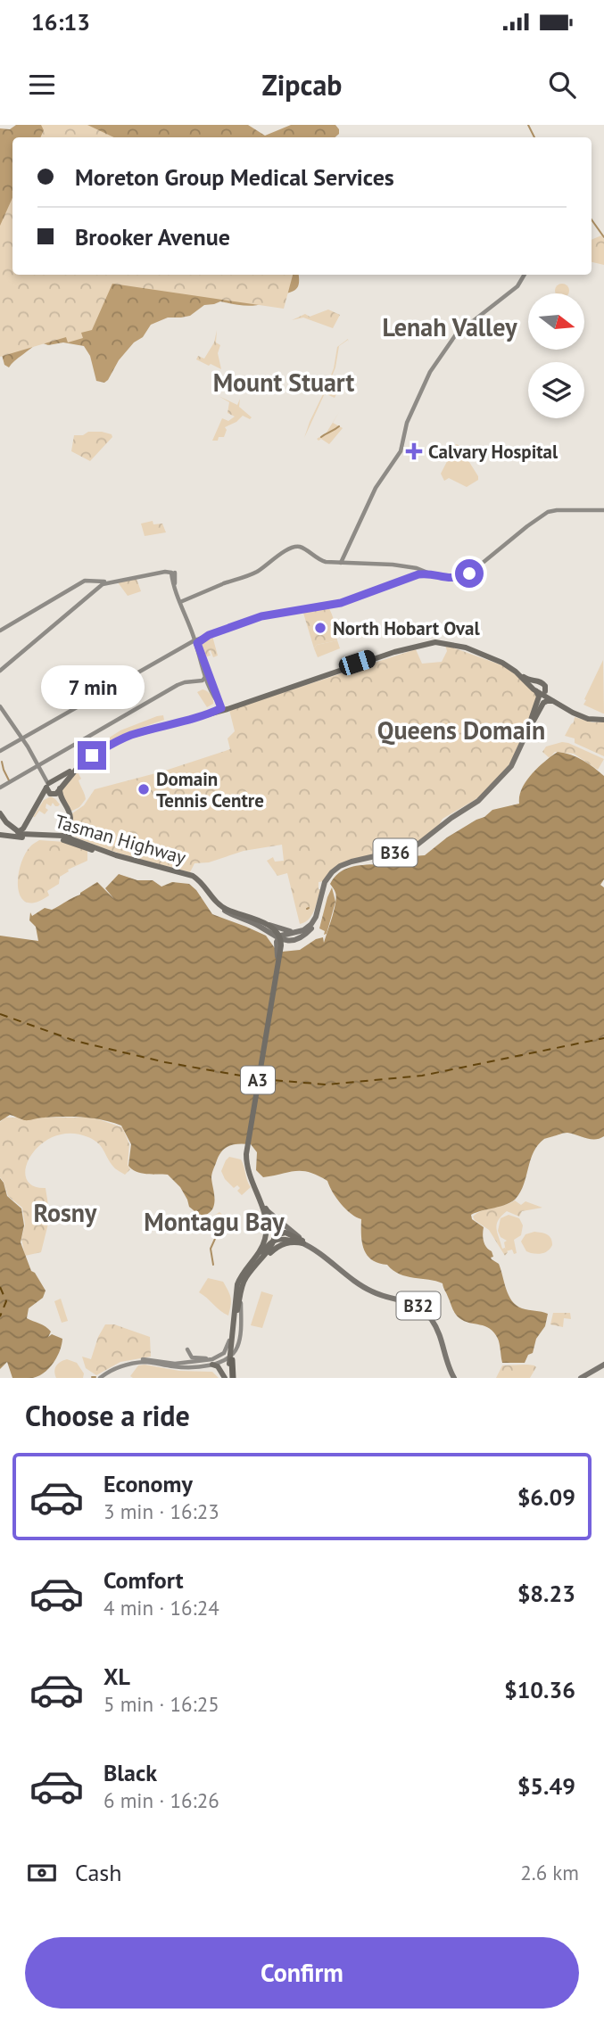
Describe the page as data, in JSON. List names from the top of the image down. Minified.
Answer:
{"streets":{"highway":["Tasman Highway","A3","B32"],"main road":["B36"]},"crossings":[["Tasman Highway","B36"],["Tasman Highway","A3"],["B36","A3"],["A3","B32"]],"districts":["Lenah Valley","Mount Stuart","Queens Domain","Rosny","Montagu Bay"],"places":{"health":["Calvary Hospital"],"other":["North Hobart Oval","Domain Tennis Centre"]},"north":"right","page":{"status":"16:13","header":"Zipcab","banner":["Moreton Group Medical Services","Brooker Avenue"],"bubble":"7 min","heading":"Choose a ride","list":[{"name":"Economy","note":"3 min · 16:23","value":"$6.09"},{"name":"Comfort","note":"4 min · 16:24","value":"$8.23"},{"name":"XL","note":"5 min · 16:25","value":"$10.36"},{"name":"Black","note":"6 min · 16:26","value":"$5.49"}],"pay":["Cash","2.6 km"],"buttons":"Confirm"}}
